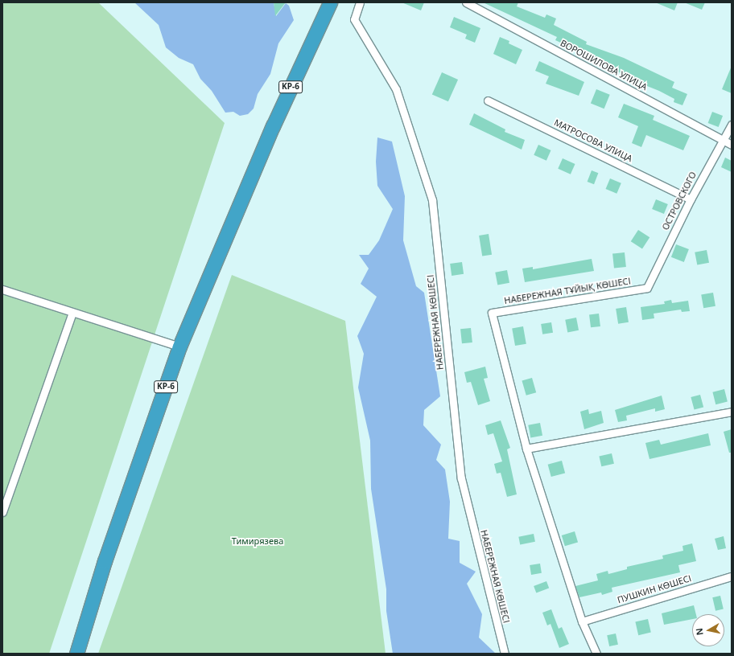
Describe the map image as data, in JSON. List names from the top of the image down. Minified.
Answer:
{"streets":{"highway":["KP-6"],"street":["ВОРОШИЛОВА УЛИЦА","МАТРОСОВА УЛИЦА","ОСТРОВСКОГО","НАБЕРЕЖНАЯ ТҰЙЫҚ КӨШЕСІ","НАБЕРЕЖНАЯ КӨШЕСІ","ПУШКИН КӨШЕСІ"]},"crossings":[["ВОРОШИЛОВА УЛИЦА","ОСТРОВСКОГО"],["МАТРОСОВА УЛИЦА","ОСТРОВСКОГО"],["ОСТРОВСКОГО","НАБЕРЕЖНАЯ ТҰЙЫҚ КӨШЕСІ"]],"parks":["Тимирязева"],"north":"left"}
